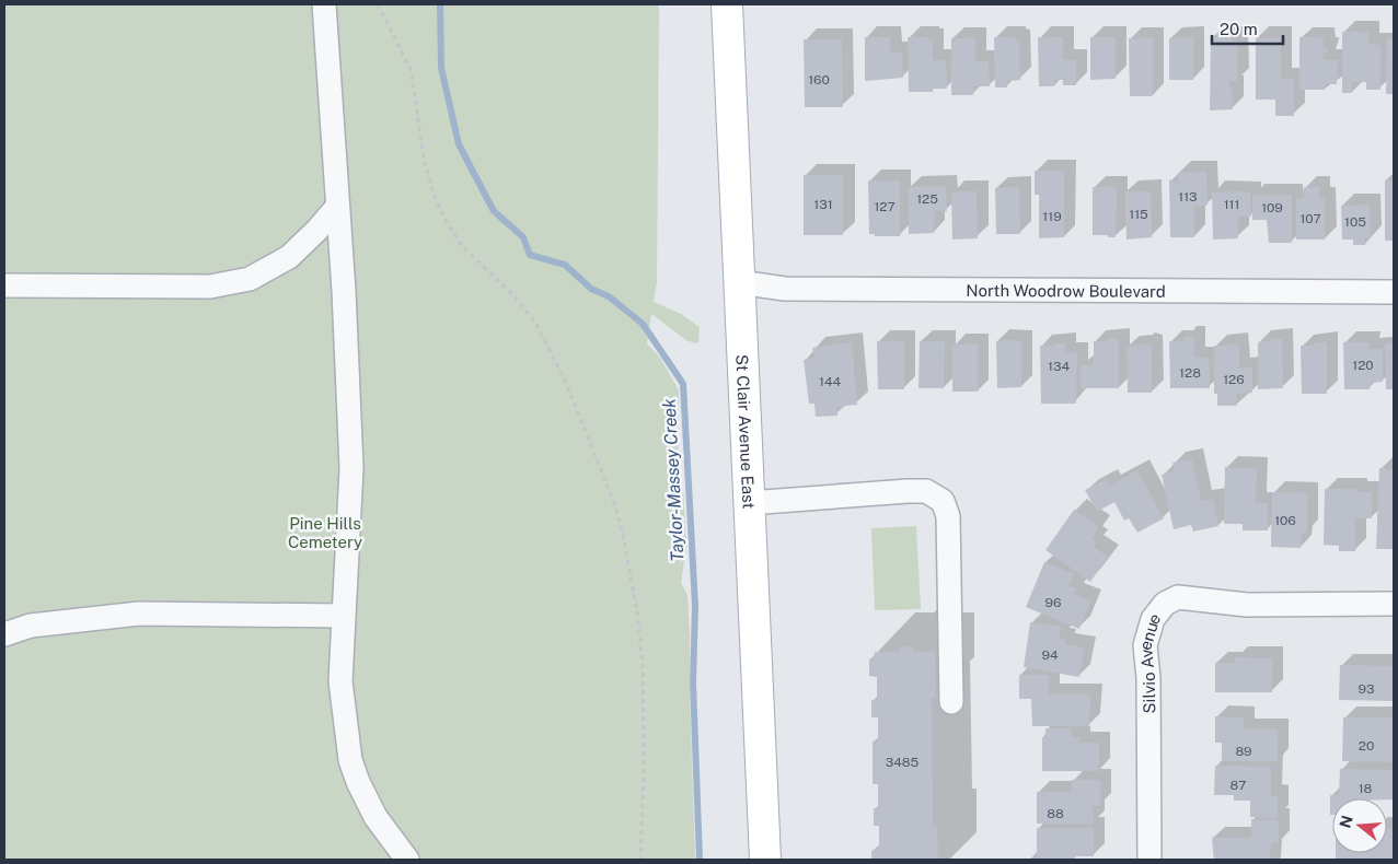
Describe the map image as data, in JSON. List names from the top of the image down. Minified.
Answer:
{"streets":{"main road":["St Clair Avenue East"],"street":["North Woodrow Boulevard","Silvio Avenue"]},"crossings":[["North Woodrow Boulevard","St Clair Avenue East"]],"water":["Taylor-Massey Creek"],"parks":["Pine Hills Cemetery"],"house_numbers":["160","113","125","131","111","127","109","115","119","107","105","120","134","128","126","144","106","96","94","93","20","89","3485","87","18","88"],"scale_bar":"20 m","north":"left"}
